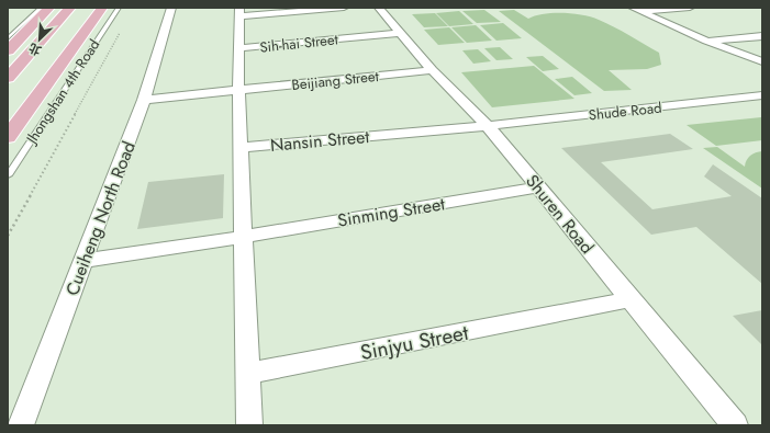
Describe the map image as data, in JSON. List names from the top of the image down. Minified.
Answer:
{"streets":{"main road":["Jhongshan 4th Road"],"street":["Sih-hai Street","Beijiang Street","Shude Road","Nansin Street","Sinming Street","Shuren Road","Cueiheng North Road","Sinjyu Street"]},"crossings":[["Sih-hai Street","Beijiang Street"],["Sih-hai Street","Shuren Road"],["Beijiang Street","Shuren Road"],["Beijiang Street","Cueiheng North Road"],["Shude Road","Nansin Street"],["Shude Road","Shuren Road"],["Nansin Street","Shuren Road"],["Sinming Street","Shuren Road"],["Sinming Street","Cueiheng North Road"],["Shuren Road","Sinjyu Street"]],"north":"bottom left"}
